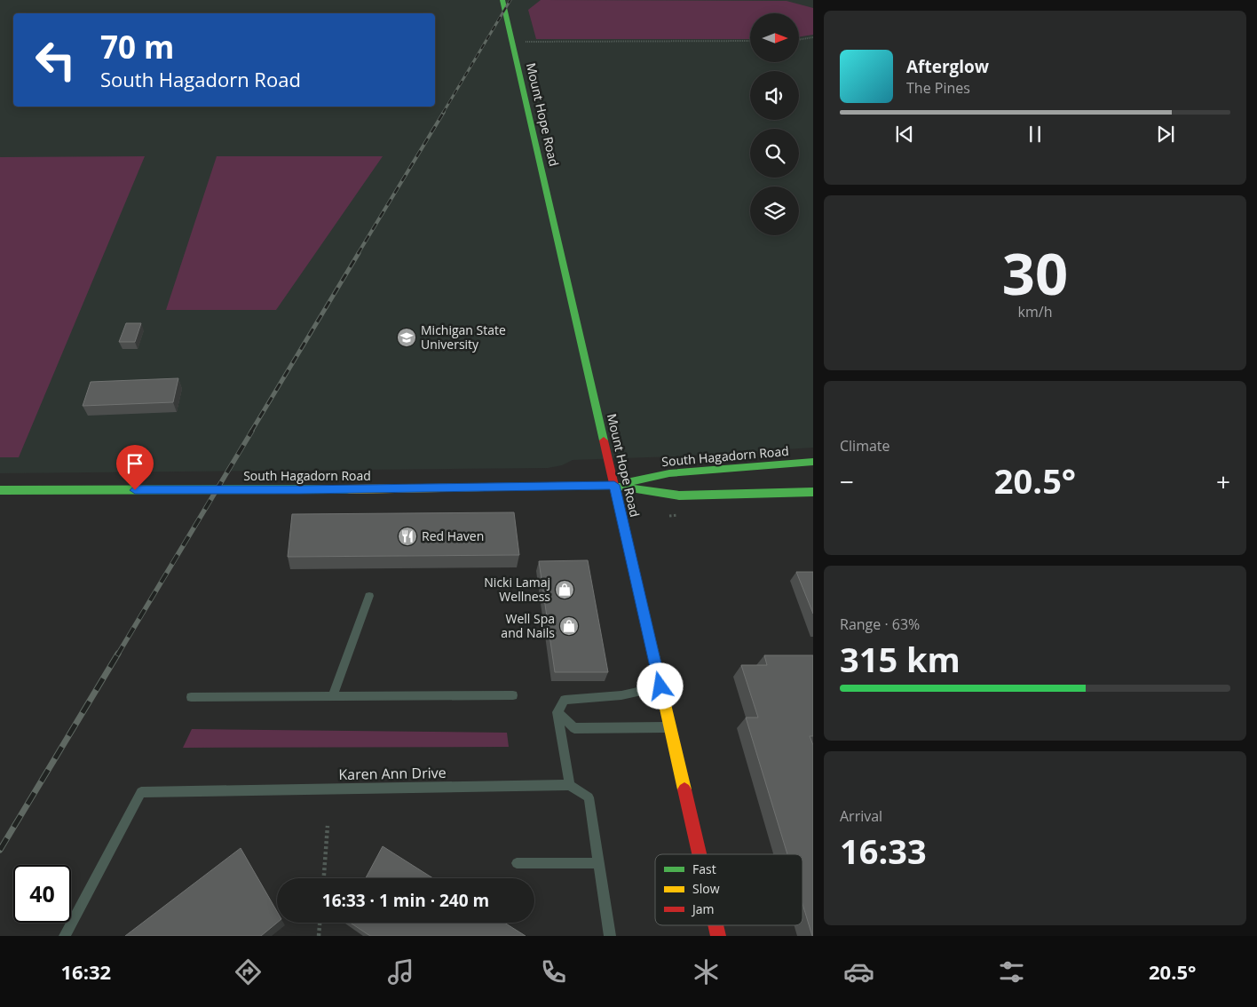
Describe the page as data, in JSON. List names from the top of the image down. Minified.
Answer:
{"streets":{"street":["Mount Hope Road","South Hagadorn Road"],"lane":["Karen Ann Drive"]},"crossings":[["Mount Hope Road","South Hagadorn Road"]],"places":{"school or university":["Michigan State University"],"restaurant":["Red Haven"],"shop":["Nicki Lamaj Wellness","Well Spa and Nails"]},"legend":["Fast","Slow","Jam"],"north":"right","page":{"turn":["70 m","South Hagadorn Road"],"song":["Afterglow","The Pines"],"tile":[["30","km/h"],"Climate",["Range · 63%","315 km"],["Arrival","16:33"]],"heat":["−","20.5°","+"],"limit":"40","trip":"16:33 · 1 min · 240 m","tabs":["16:32","20.5°"]}}
